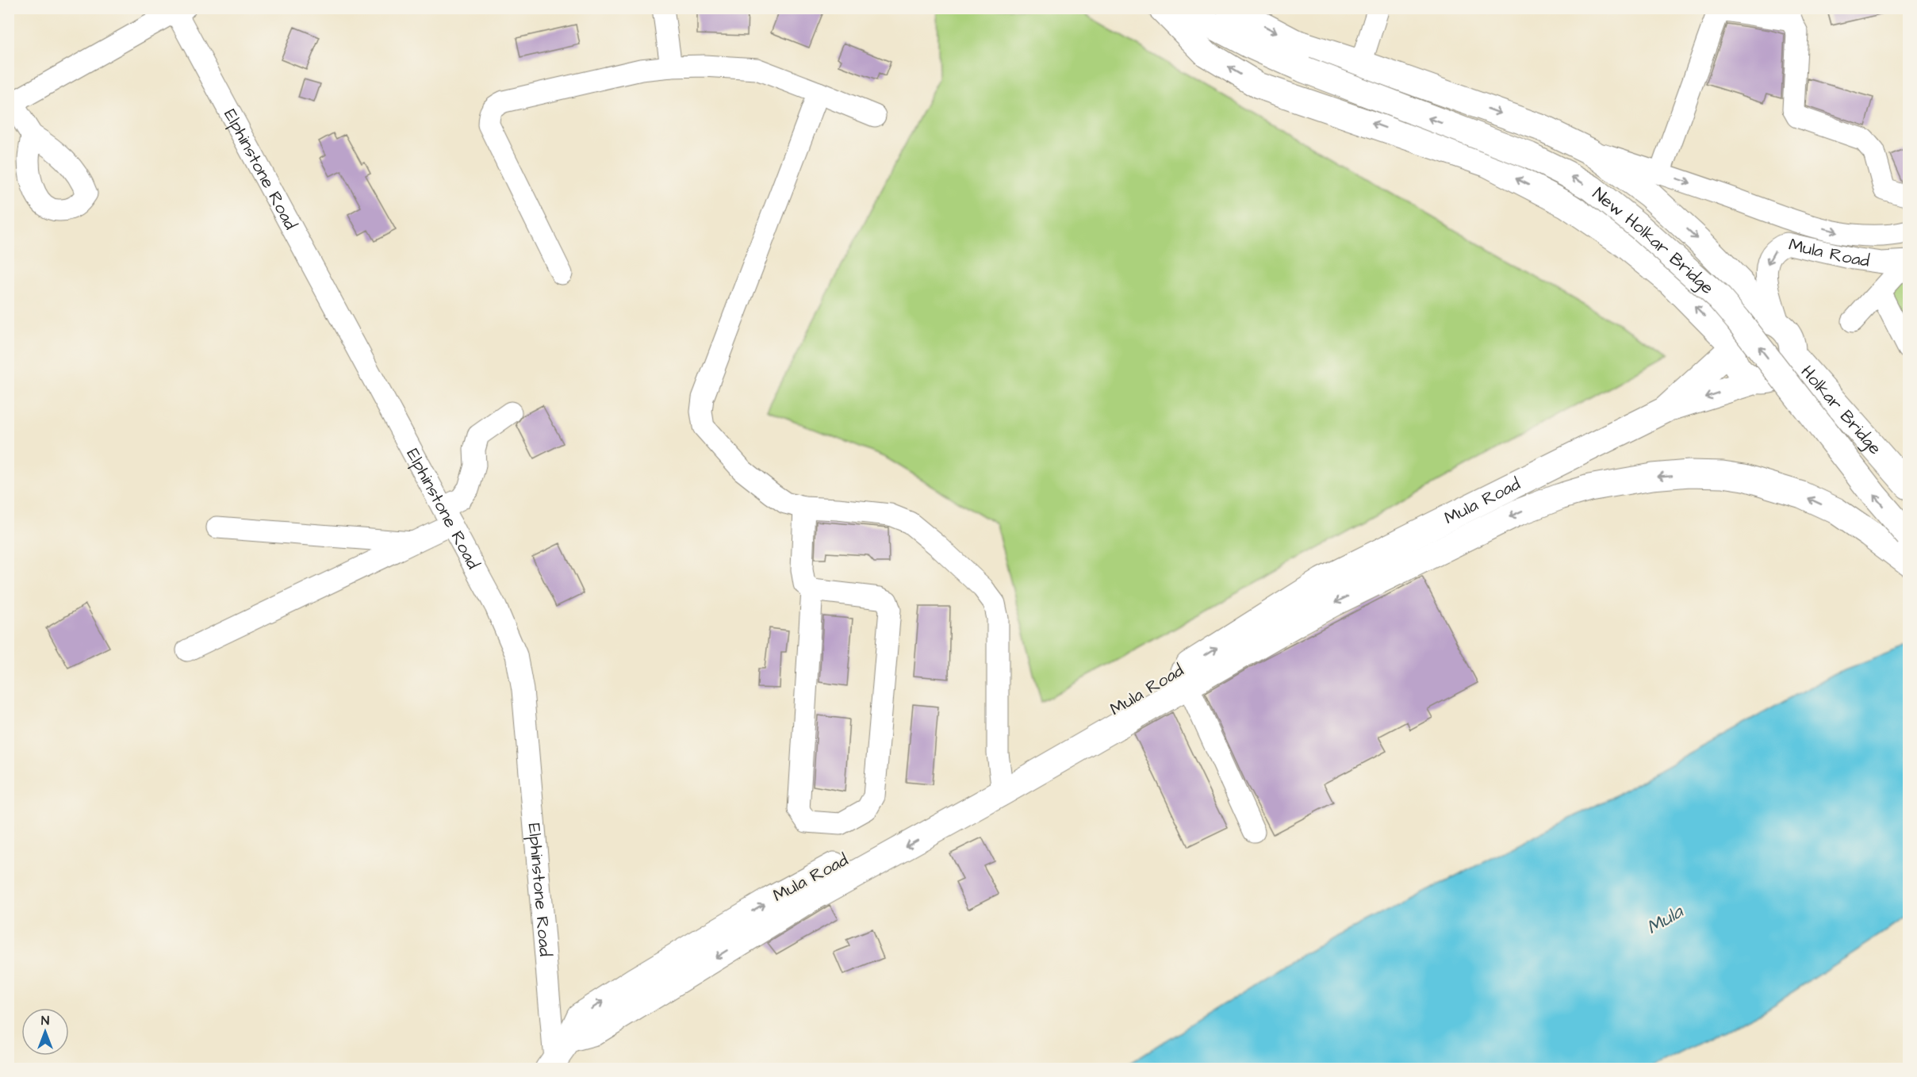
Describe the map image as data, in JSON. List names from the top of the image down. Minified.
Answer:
{"streets":{"main road":["New Holkar Bridge","Mula Road","Holkar Bridge"],"street":["Elphinstone Road"]},"crossings":[["Elphinstone Road","Mula Road"],["Mula Road","Holkar Bridge"]],"water":["Mula"],"north":"top"}
